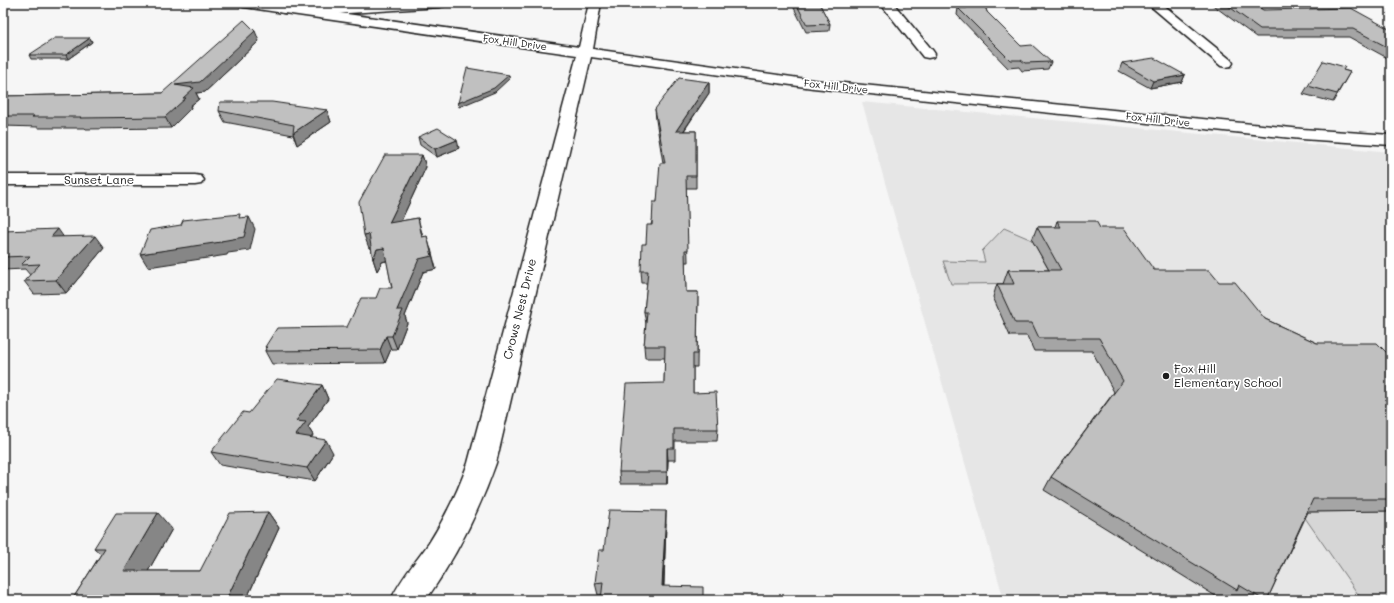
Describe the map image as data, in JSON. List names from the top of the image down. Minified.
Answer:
{"streets":{"street":["Fox Hill Drive","Sunset Lane","Crows Nest Drive"]},"crossings":[["Fox Hill Drive","Crows Nest Drive"]],"places":["Fox Hill Elementary School"]}
